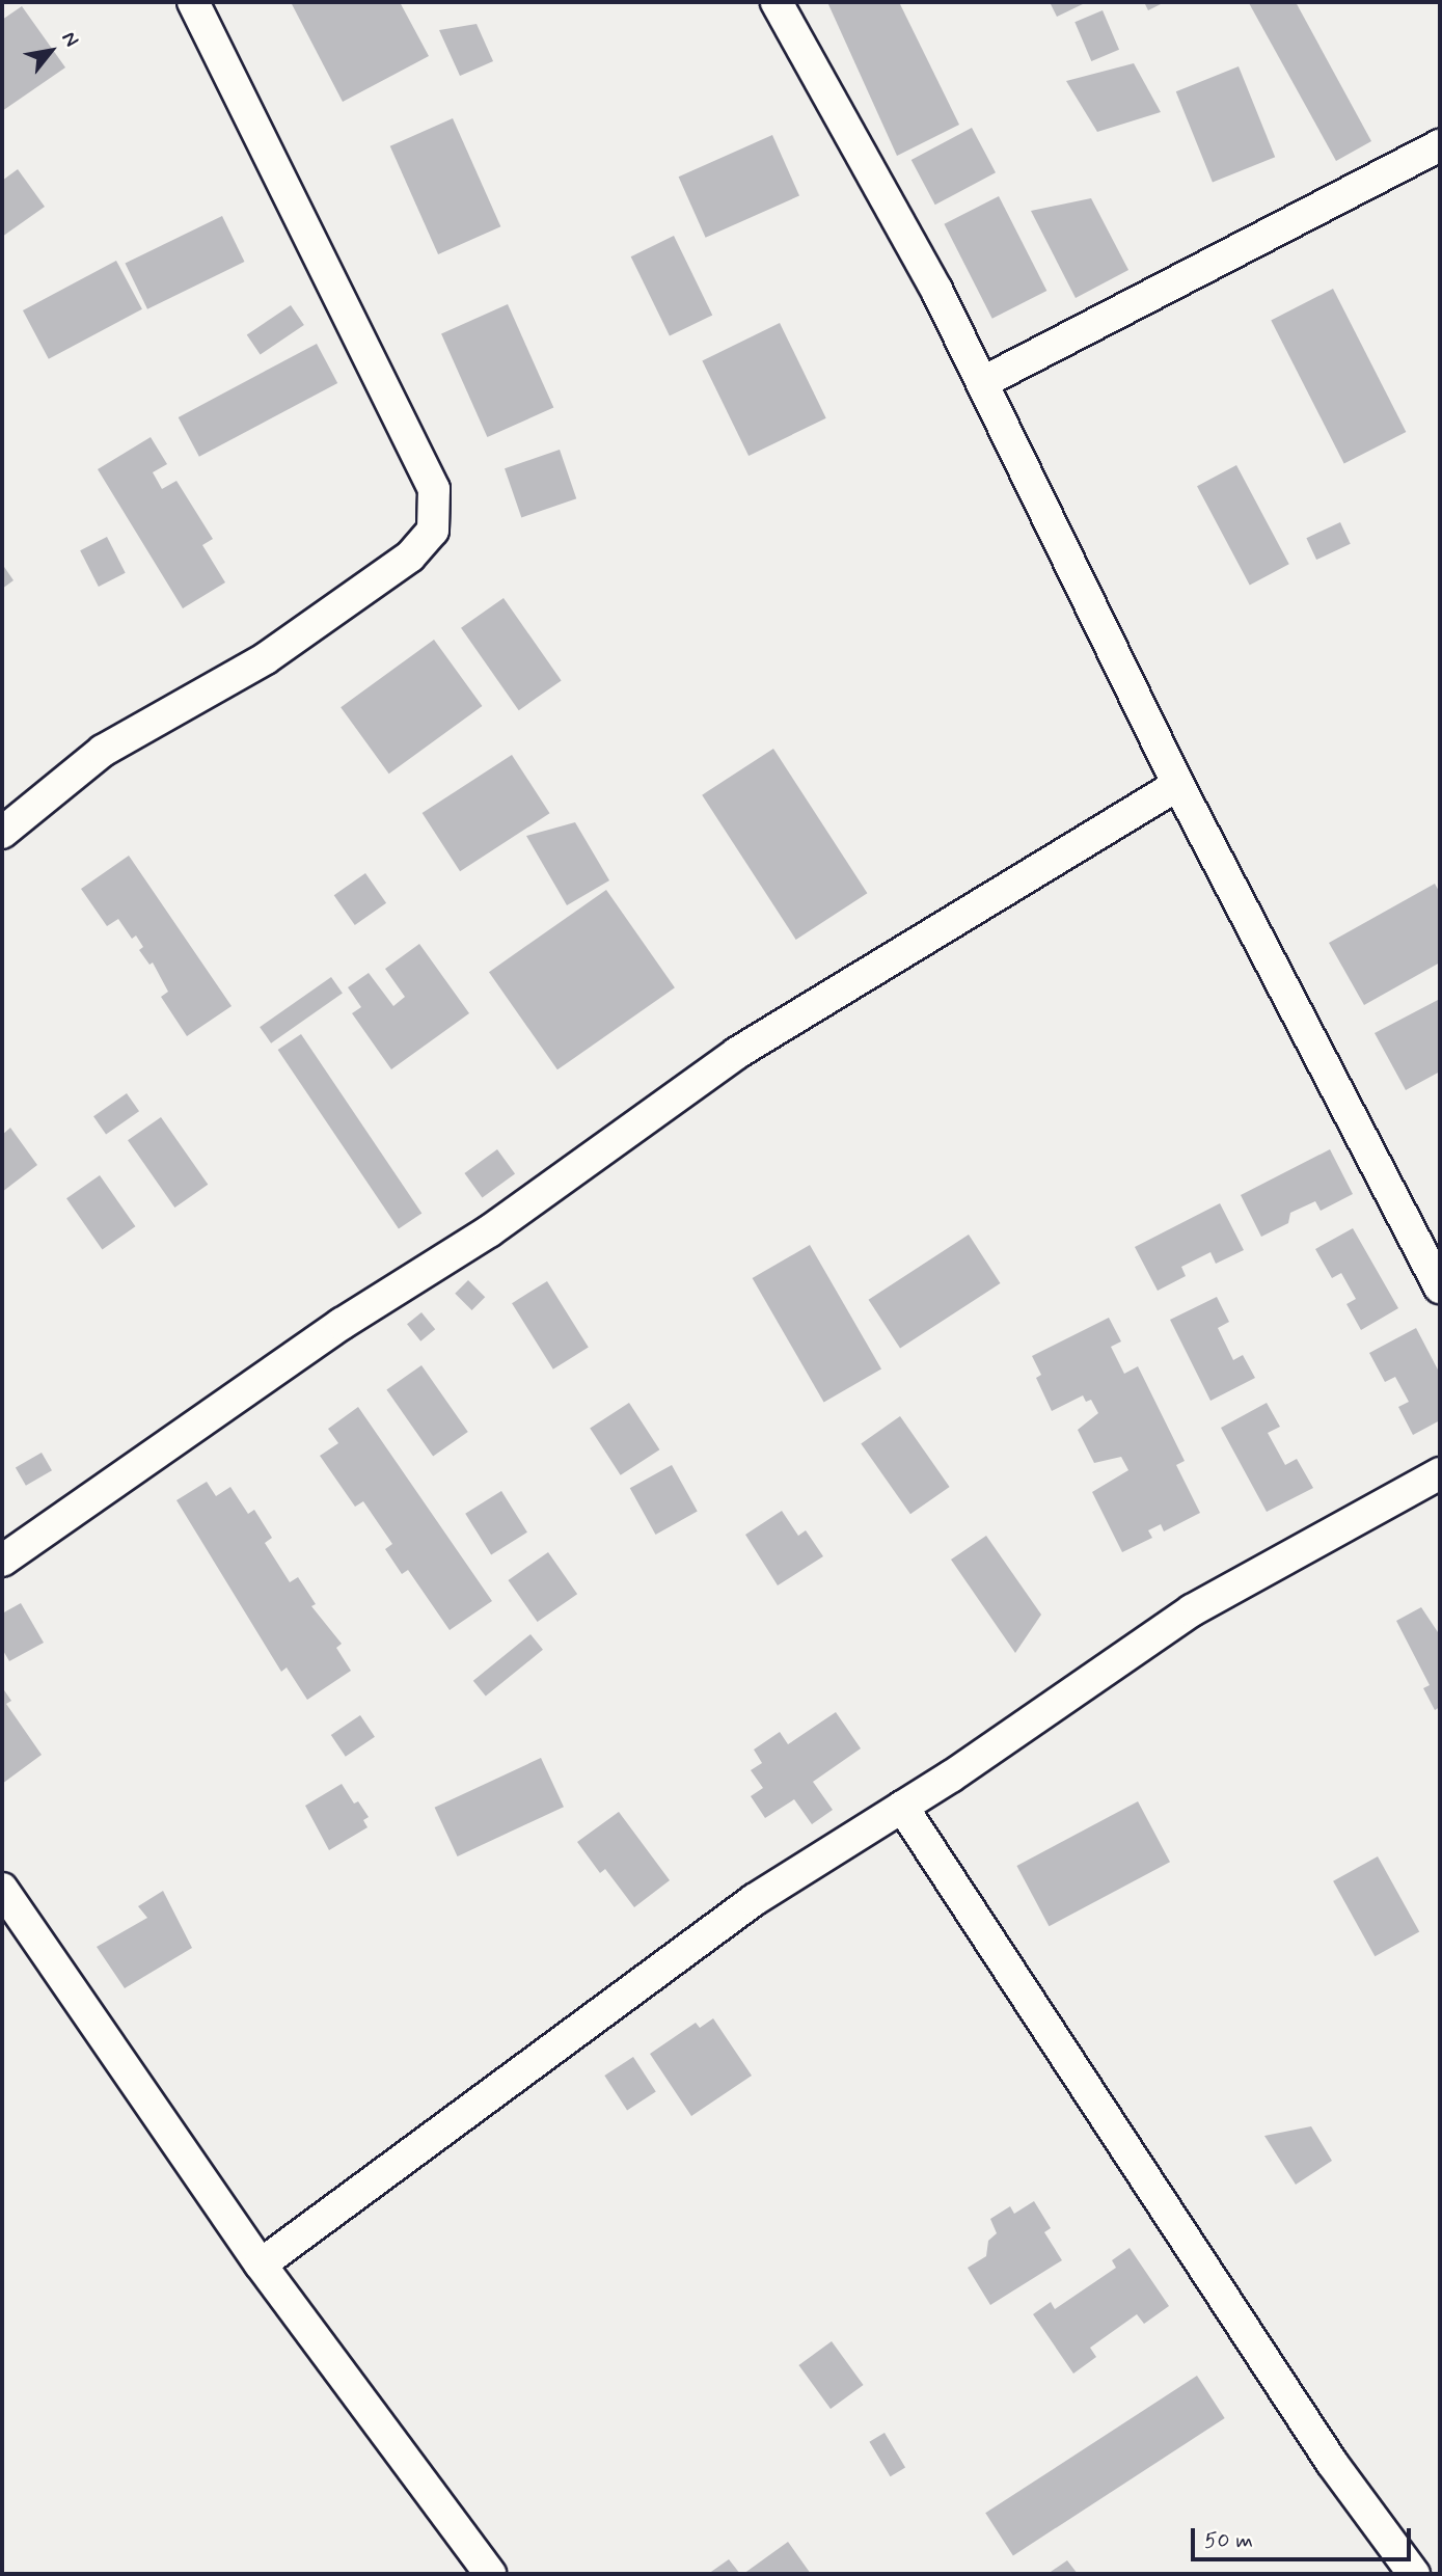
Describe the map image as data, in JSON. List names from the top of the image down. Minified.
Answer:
{"scale_bar":"50 m","north":"top right"}
